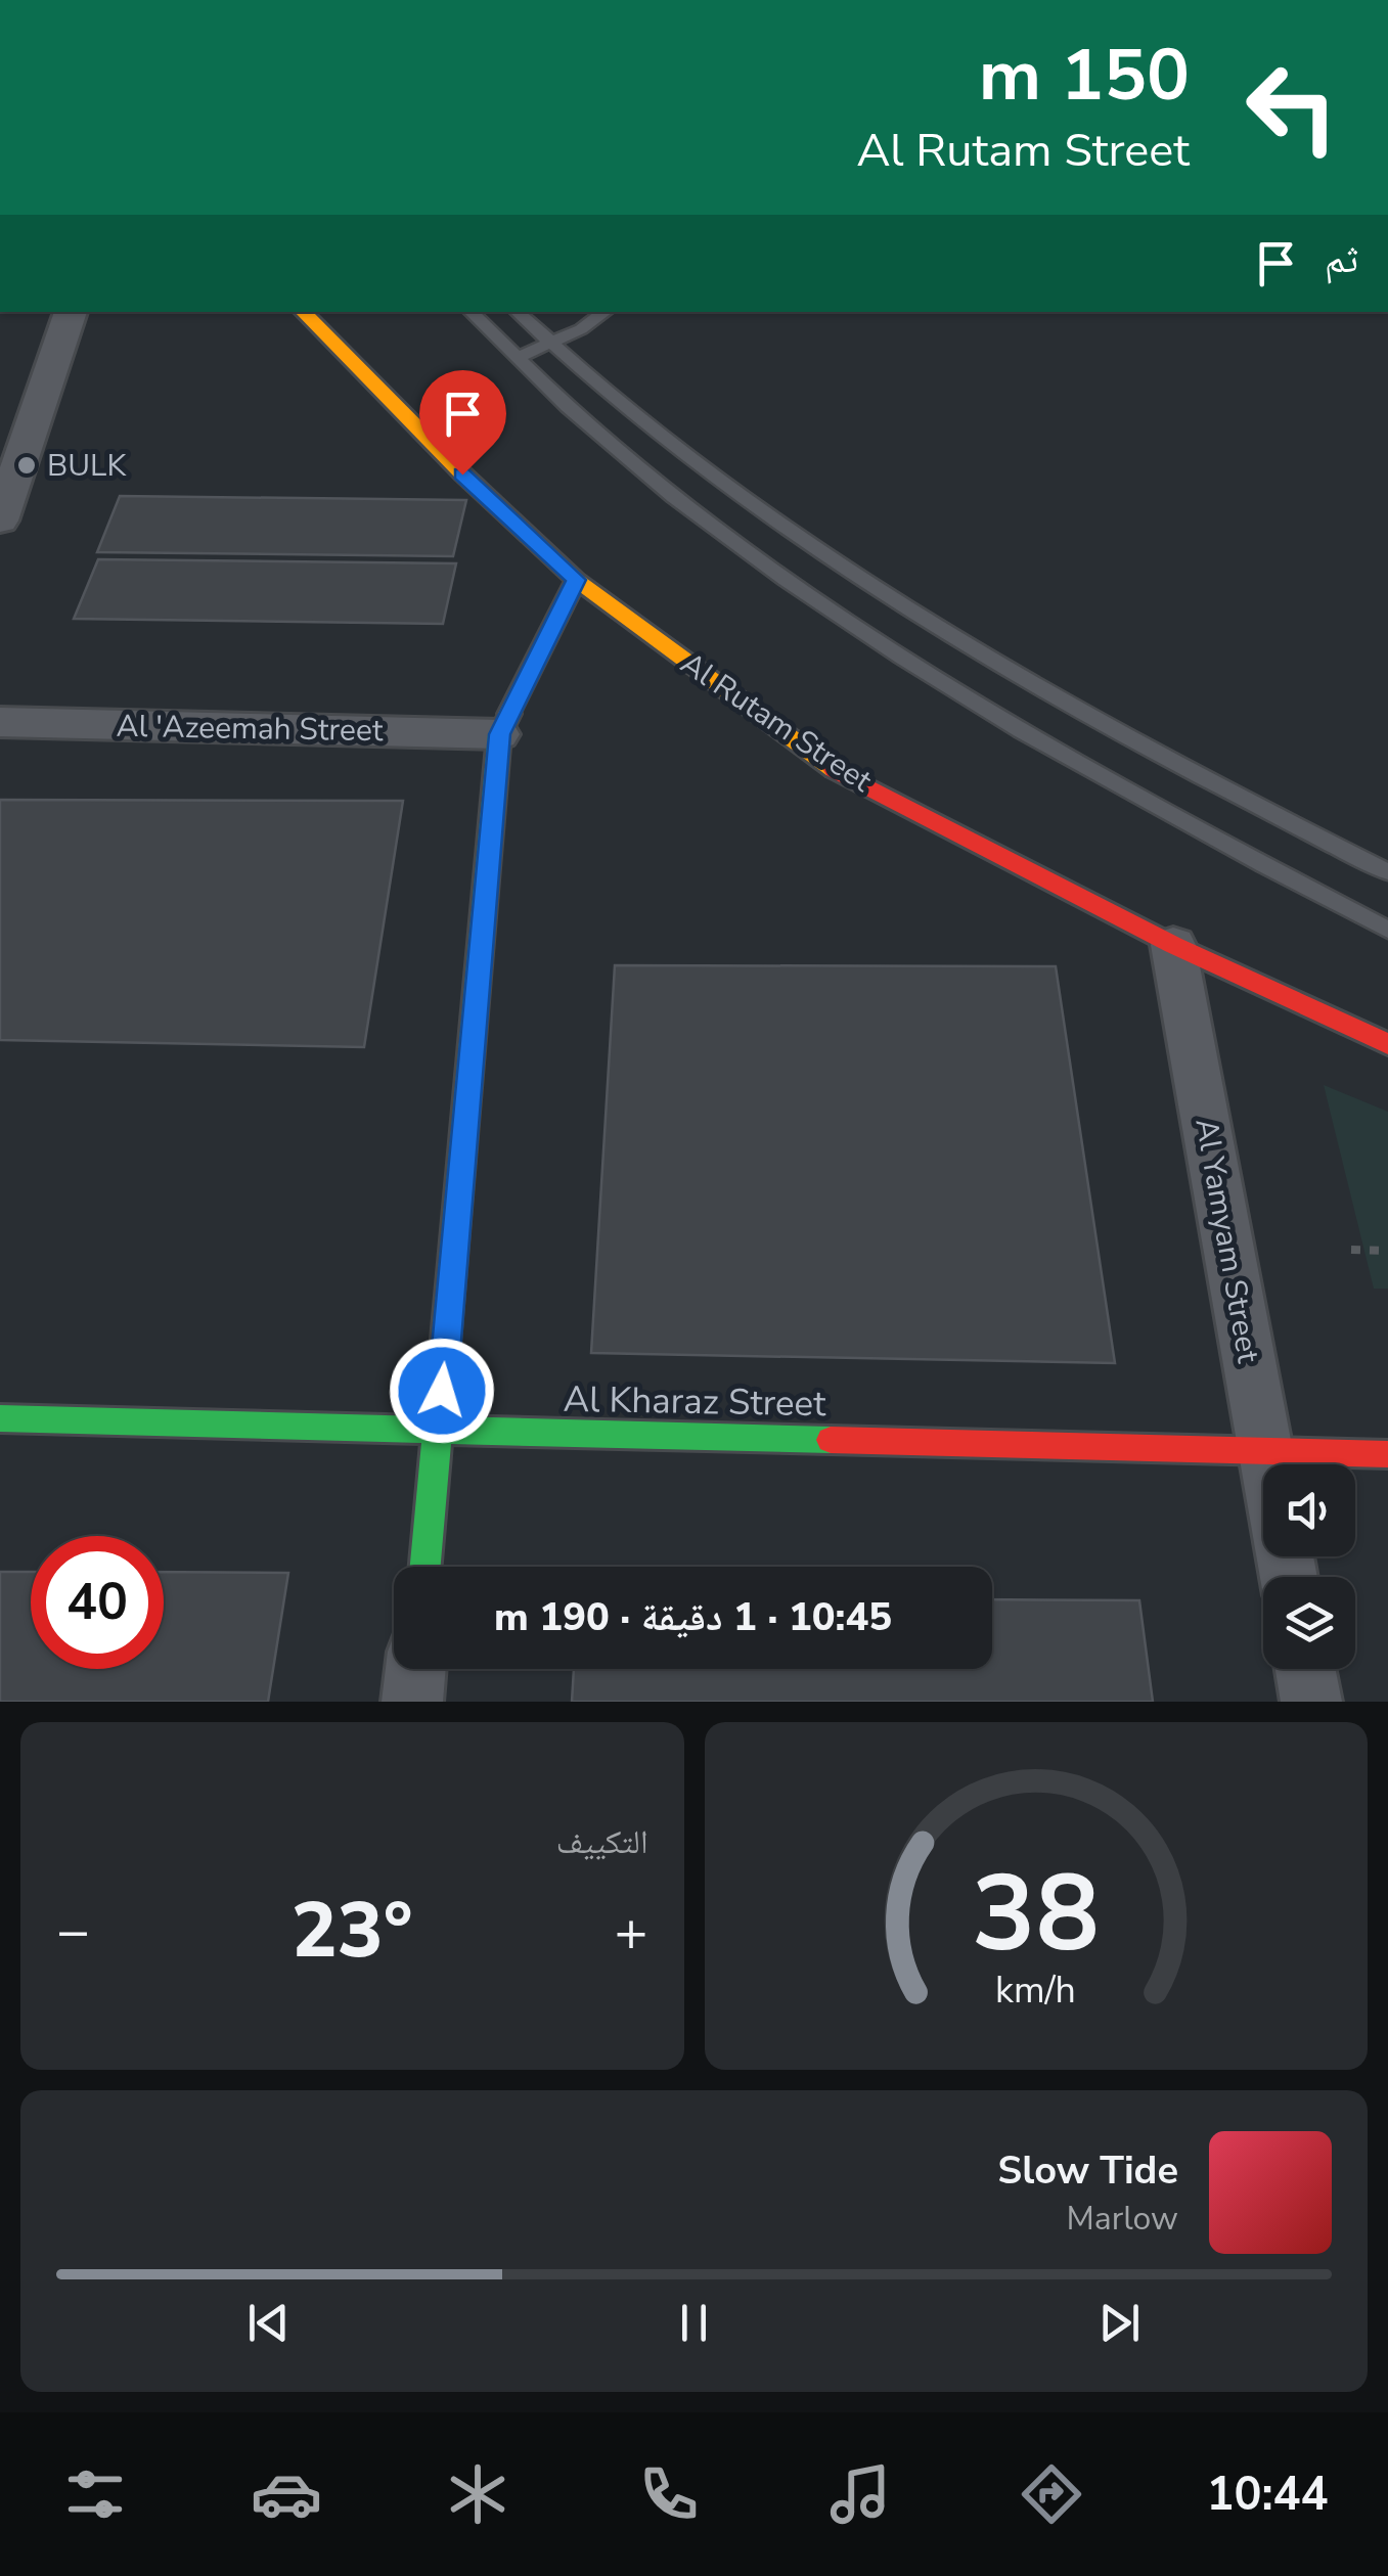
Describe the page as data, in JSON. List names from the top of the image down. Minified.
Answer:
{"streets":{"street":["Al Rutam Street","Al 'Azeemah Street","Al Yamyam Street","Al Kharaz Street"]},"crossings":[["Al Rutam Street","Al Yamyam Street"],["Al Yamyam Street","Al Kharaz Street"]],"places":["BULK"],"page":{"turn":["150 m","Al Rutam Street"],"then":"ثم","limit":"40","trip":"10:45 · 1 دقيقة · 190 m","tile":"التكييف","heat":["−","23°","+"],"song":["Slow Tide","Marlow"],"tabs":"10:44","gauge":["38","km/h"]}}
